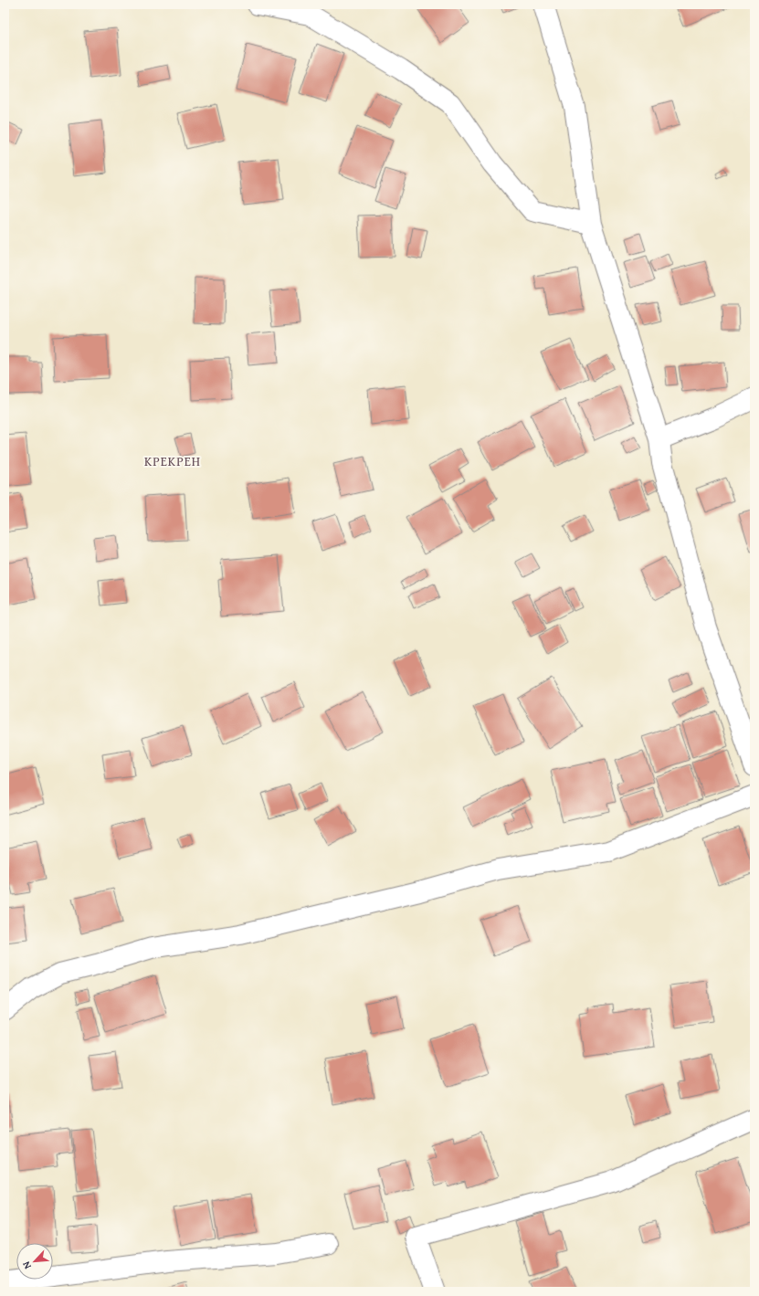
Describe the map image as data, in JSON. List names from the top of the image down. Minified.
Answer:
{"districts":["KPEKPEH"],"north":"bottom left"}
